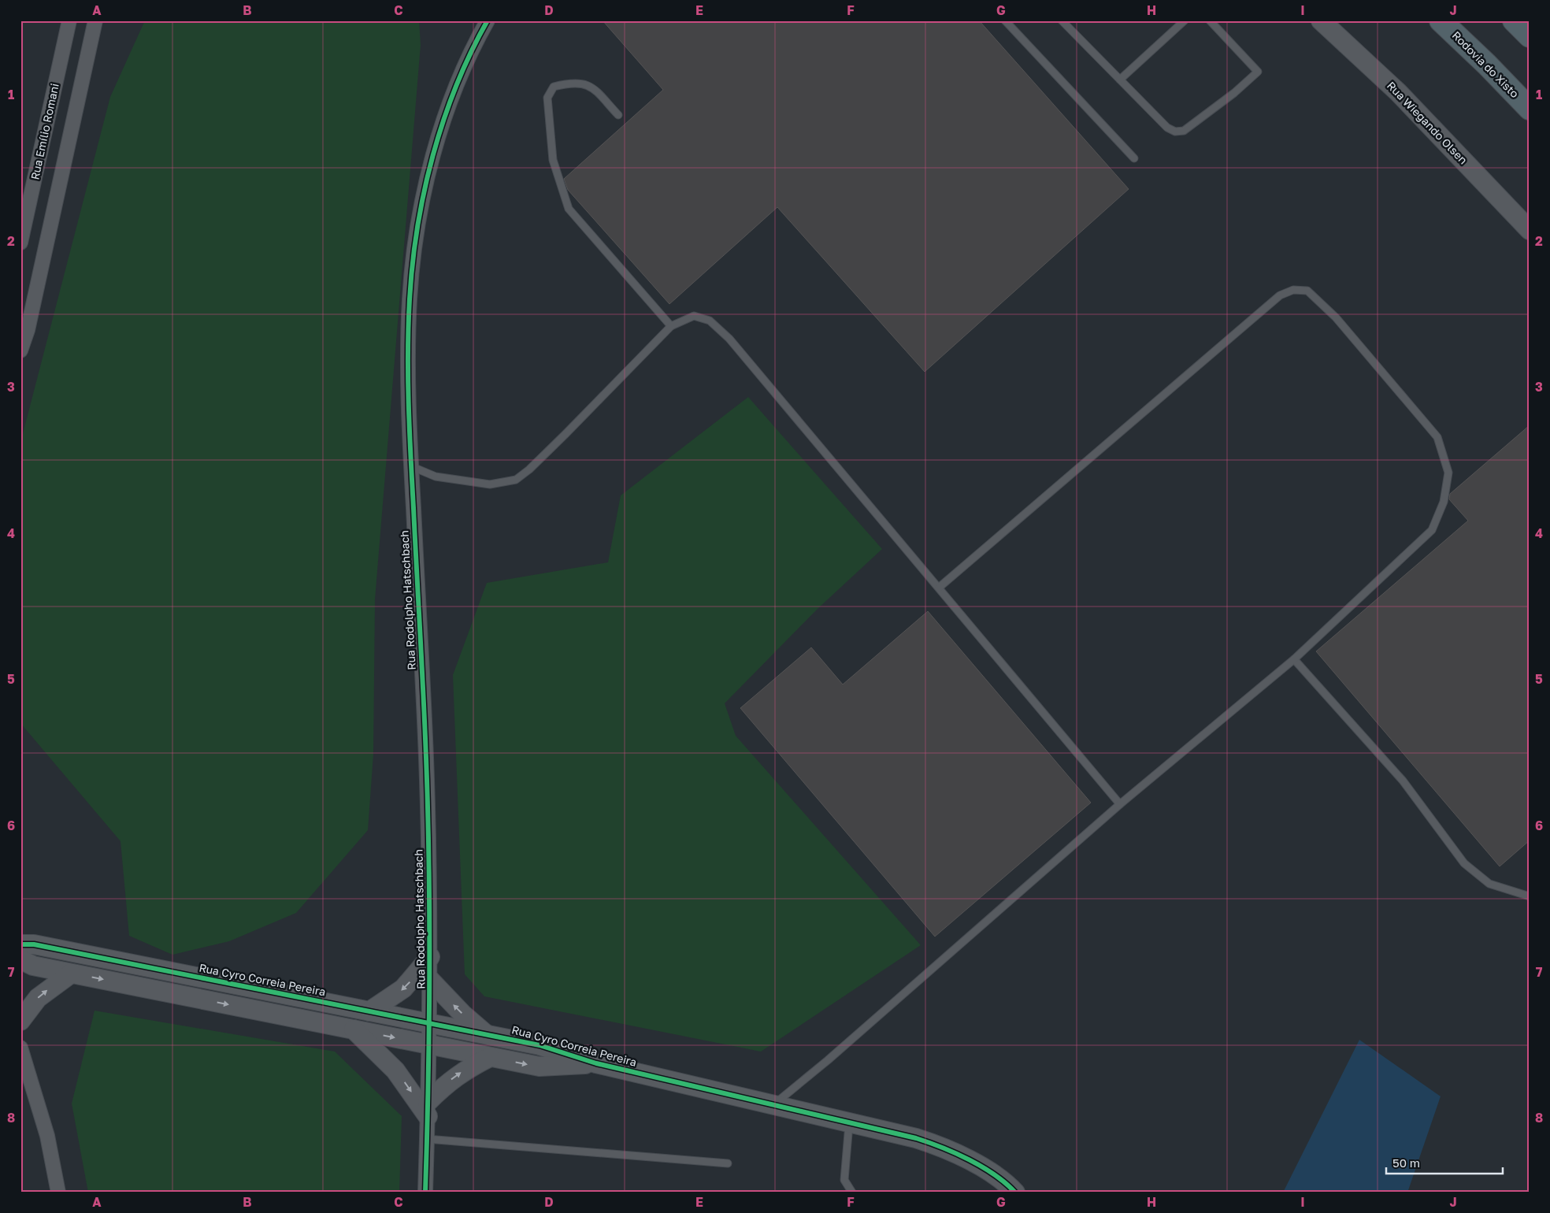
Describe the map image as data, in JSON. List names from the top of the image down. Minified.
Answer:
{"streets":{"highway":["Rodovia do Xisto"],"street":["Rua Wiegando Olsen","Rua Emílio Romani","Rua Rodolpho Hatschbach","Rua Cyro Correia Pereira"]},"crossings":[["Rua Rodolpho Hatschbach","Rua Cyro Correia Pereira"]],"scale_bar":"50 m","grid":{"columns":["A","B","C","D","E","F","G","H","I","J"],"rows":["1","2","3","4","5","6","7","8"]}}
